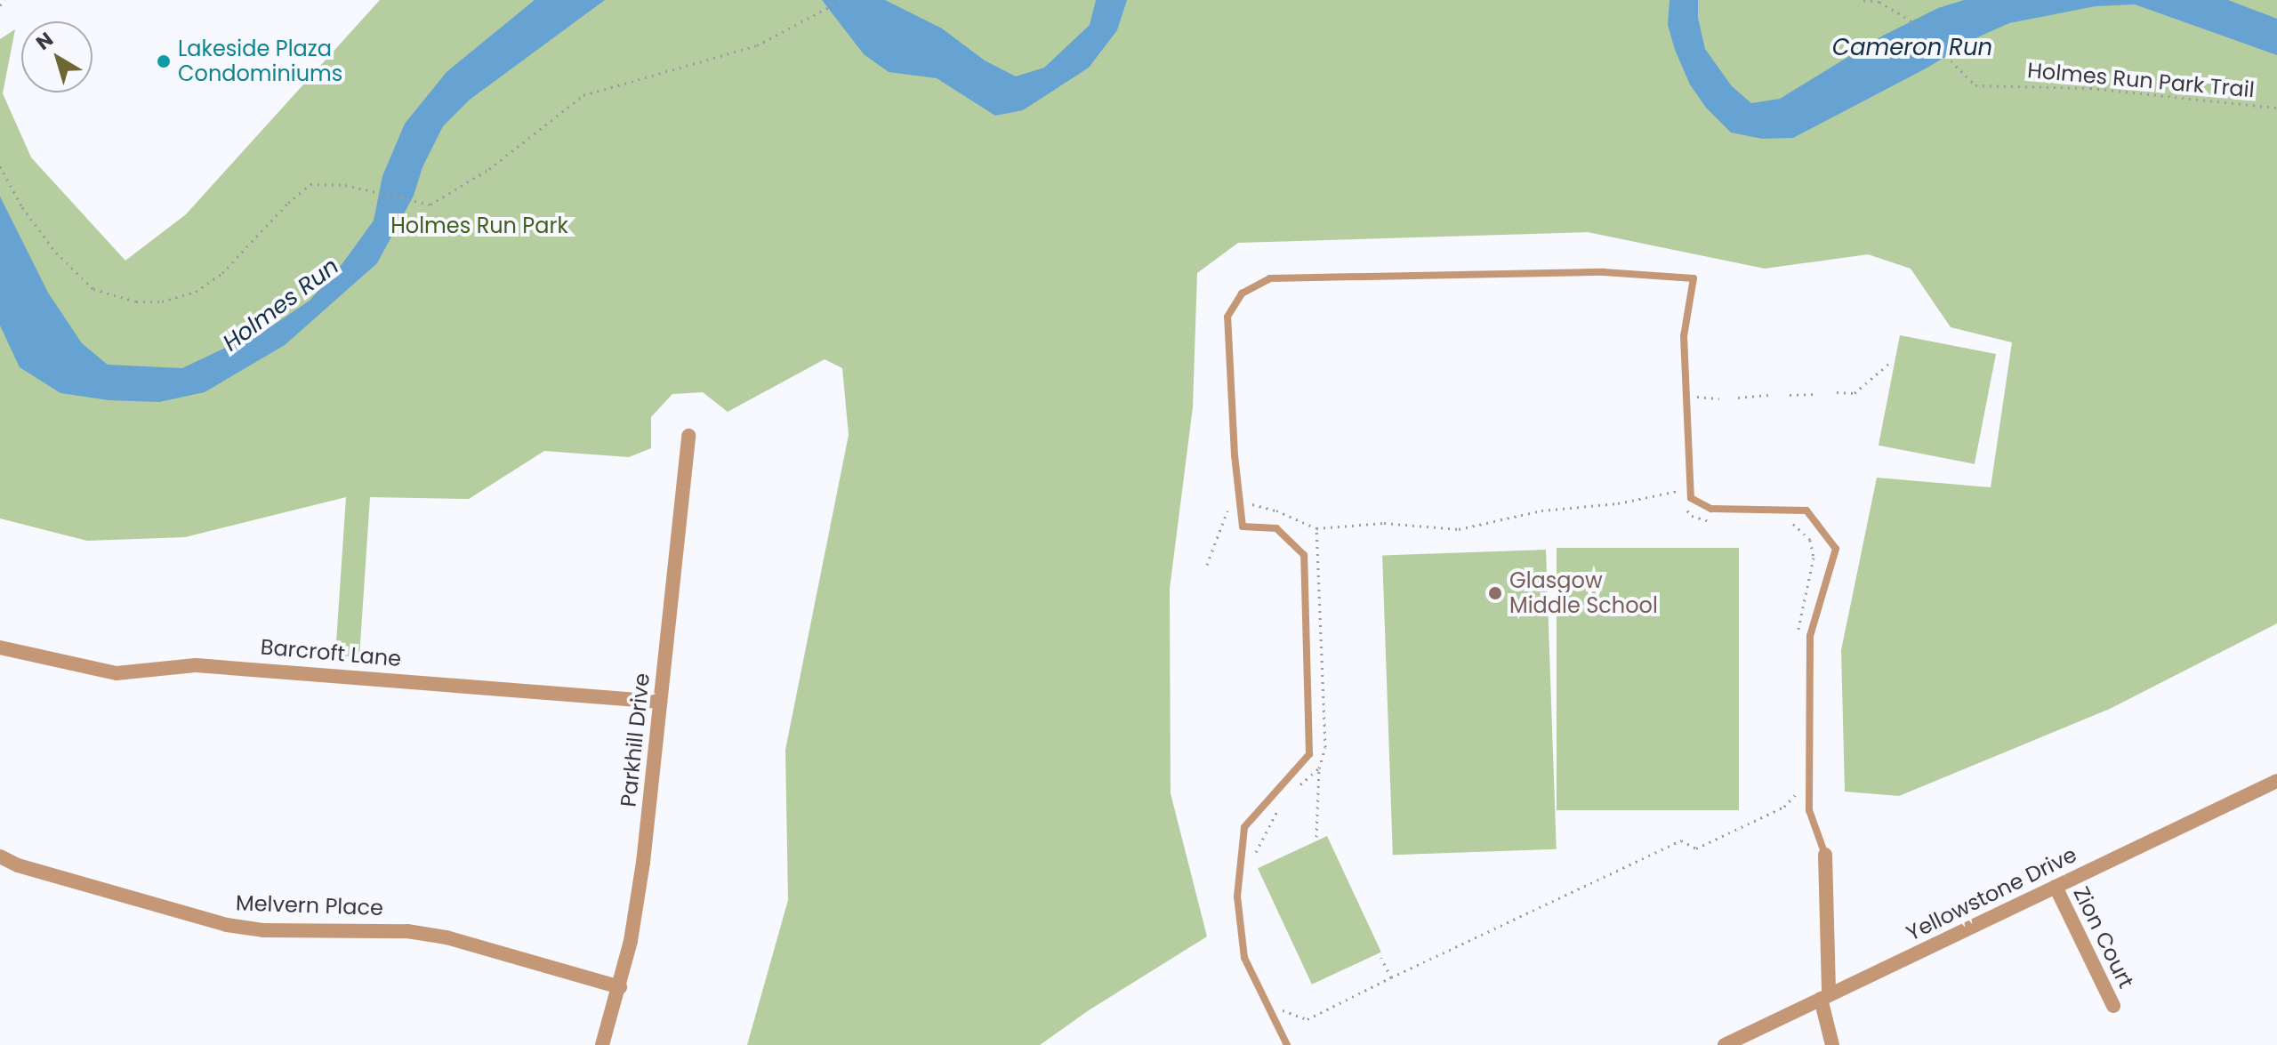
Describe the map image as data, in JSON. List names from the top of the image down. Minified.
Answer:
{"streets":{"street":["Barcroft Lane","Parkhill Drive","Yellowstone Drive","Melvern Place","Zion Court"],"path":["Holmes Run Park Trail"]},"crossings":[["Barcroft Lane","Parkhill Drive"],["Parkhill Drive","Melvern Place"],["Yellowstone Drive","Zion Court"]],"water":["Cameron Run","Holmes Run"],"parks":["Holmes Run Park"],"places":["Lakeside Plaza Condominiums","Glasgow Middle School"],"north":"top left"}
